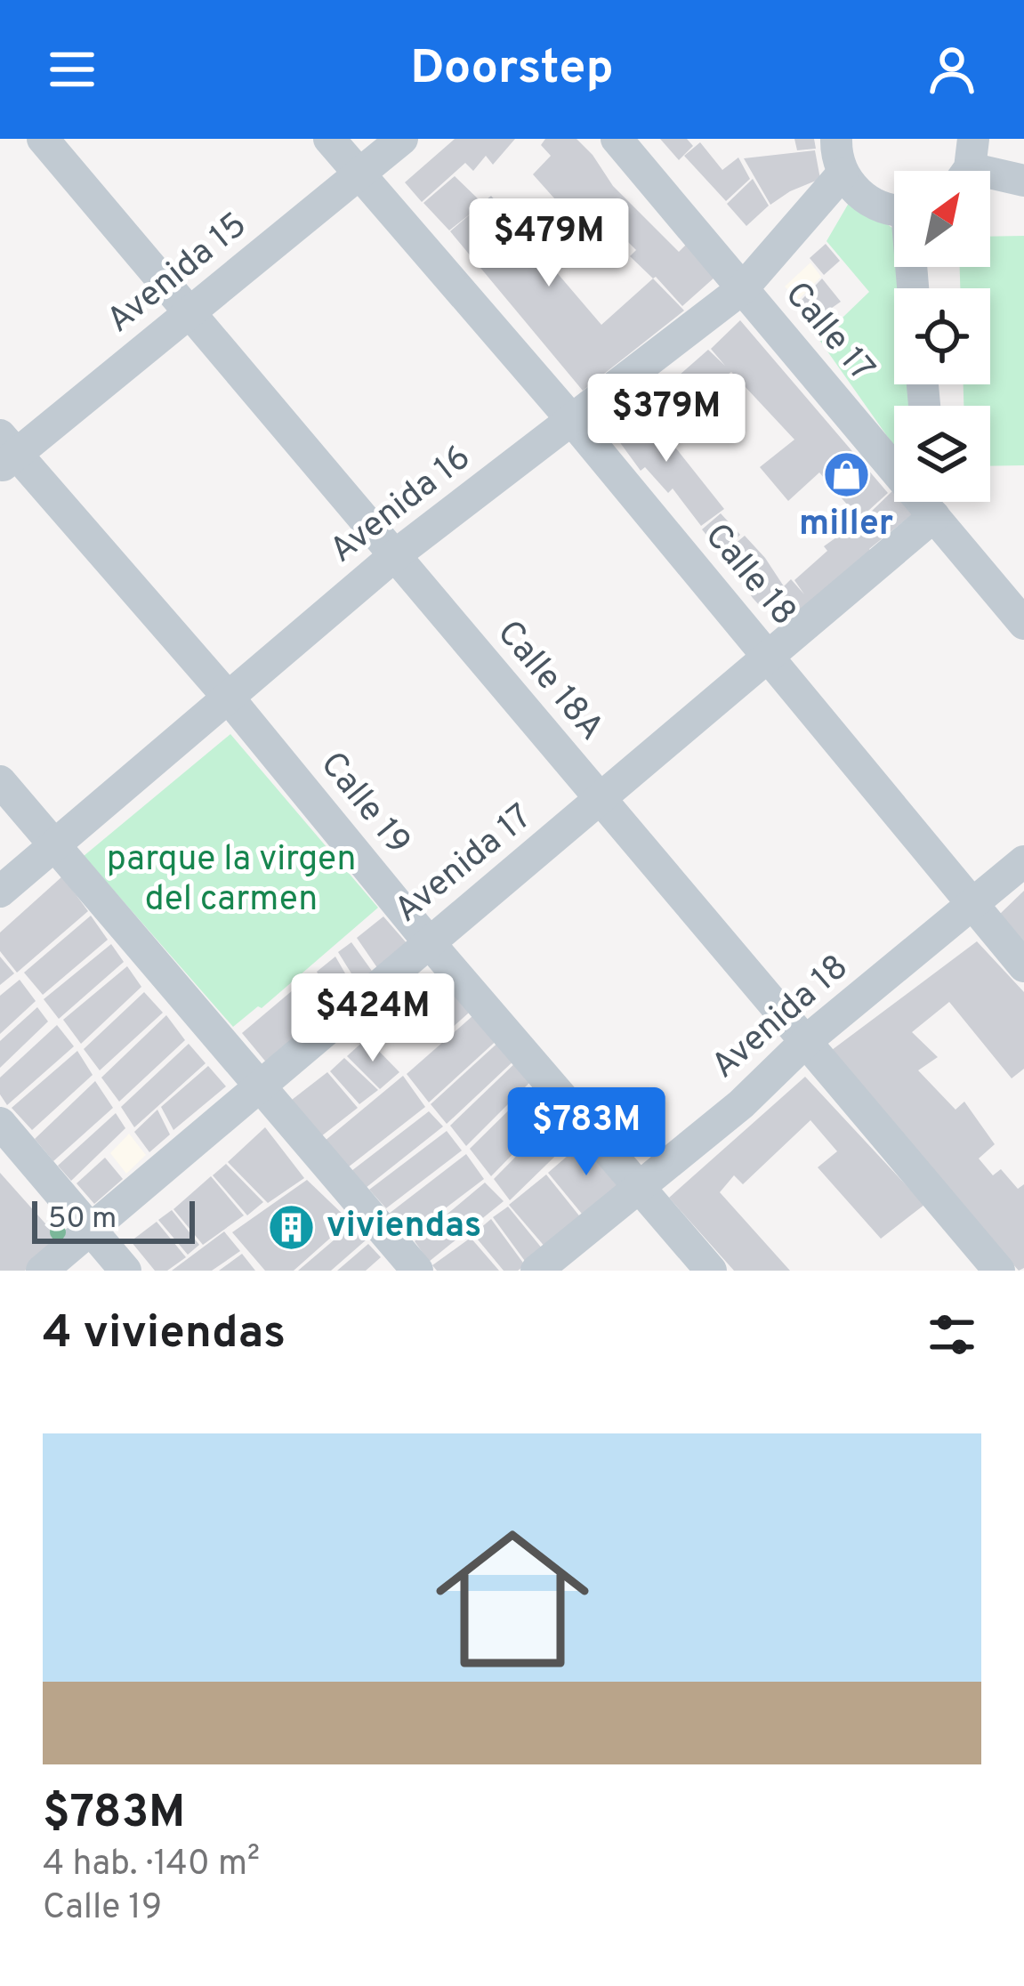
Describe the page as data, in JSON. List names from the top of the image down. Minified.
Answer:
{"streets":{"street":["Avenida 15","Calle 17","Avenida 16","Calle 18","Calle 18A","Calle 19","Avenida 17","Avenida 18"]},"crossings":[["Avenida 15","Calle 18"],["Avenida 15","Calle 18A"],["Avenida 15","Calle 19"],["Calle 17","Avenida 16"],["Calle 17","Avenida 17"],["Avenida 16","Calle 18"],["Avenida 16","Calle 18A"],["Avenida 16","Calle 19"],["Calle 18","Avenida 17"],["Calle 18","Avenida 18"],["Calle 18A","Avenida 17"],["Calle 18A","Avenida 18"],["Calle 19","Avenida 17"],["Calle 19","Avenida 18"]],"parks":["parque la virgen del carmen"],"places":{"shop":["miller"],"building":["viviendas"]},"scale_bar":"50 m","north":"top right","page":{"header":"Doorstep","price":["$479M","$379M","$424M","$783M"],"scale":"50 m","heading":"4 viviendas","list":[{"name":"$783M","note":"4 hab. · 140 m² · Calle 19"}]}}
